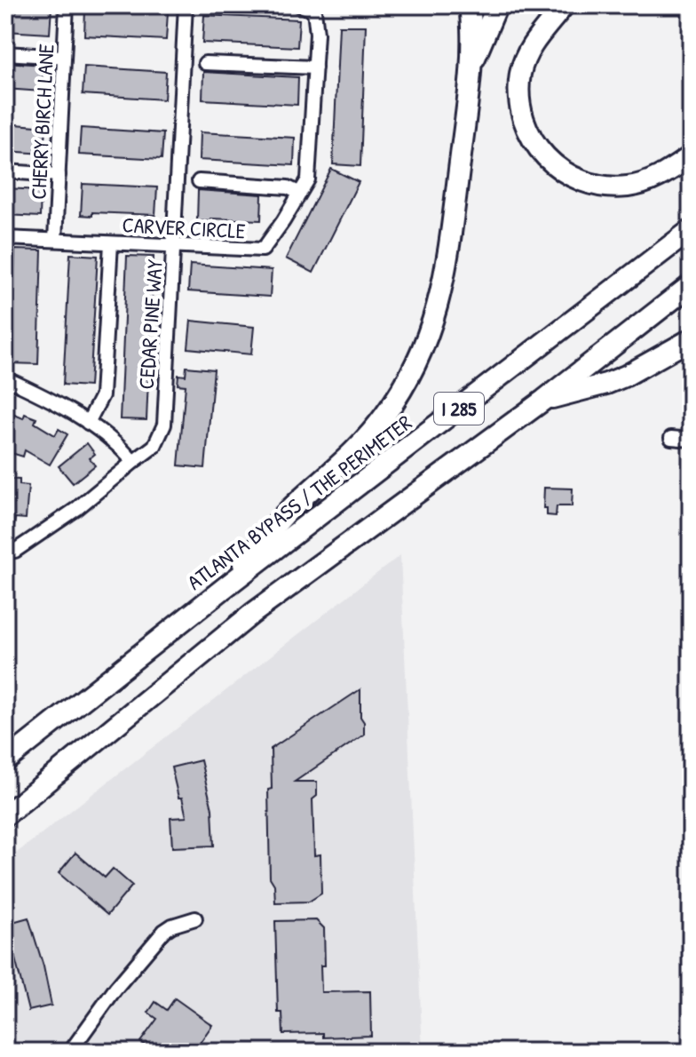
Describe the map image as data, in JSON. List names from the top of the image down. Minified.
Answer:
{"streets":{"highway":["I 285","ATLANTA BYPASS / THE PERIMETER"],"street":["CHERRY BIRCH LANE","CARVER CIRCLE","CEDAR PINE WAY"]},"crossings":[["CHERRY BIRCH LANE","CARVER CIRCLE"],["CARVER CIRCLE","CEDAR PINE WAY"]]}
